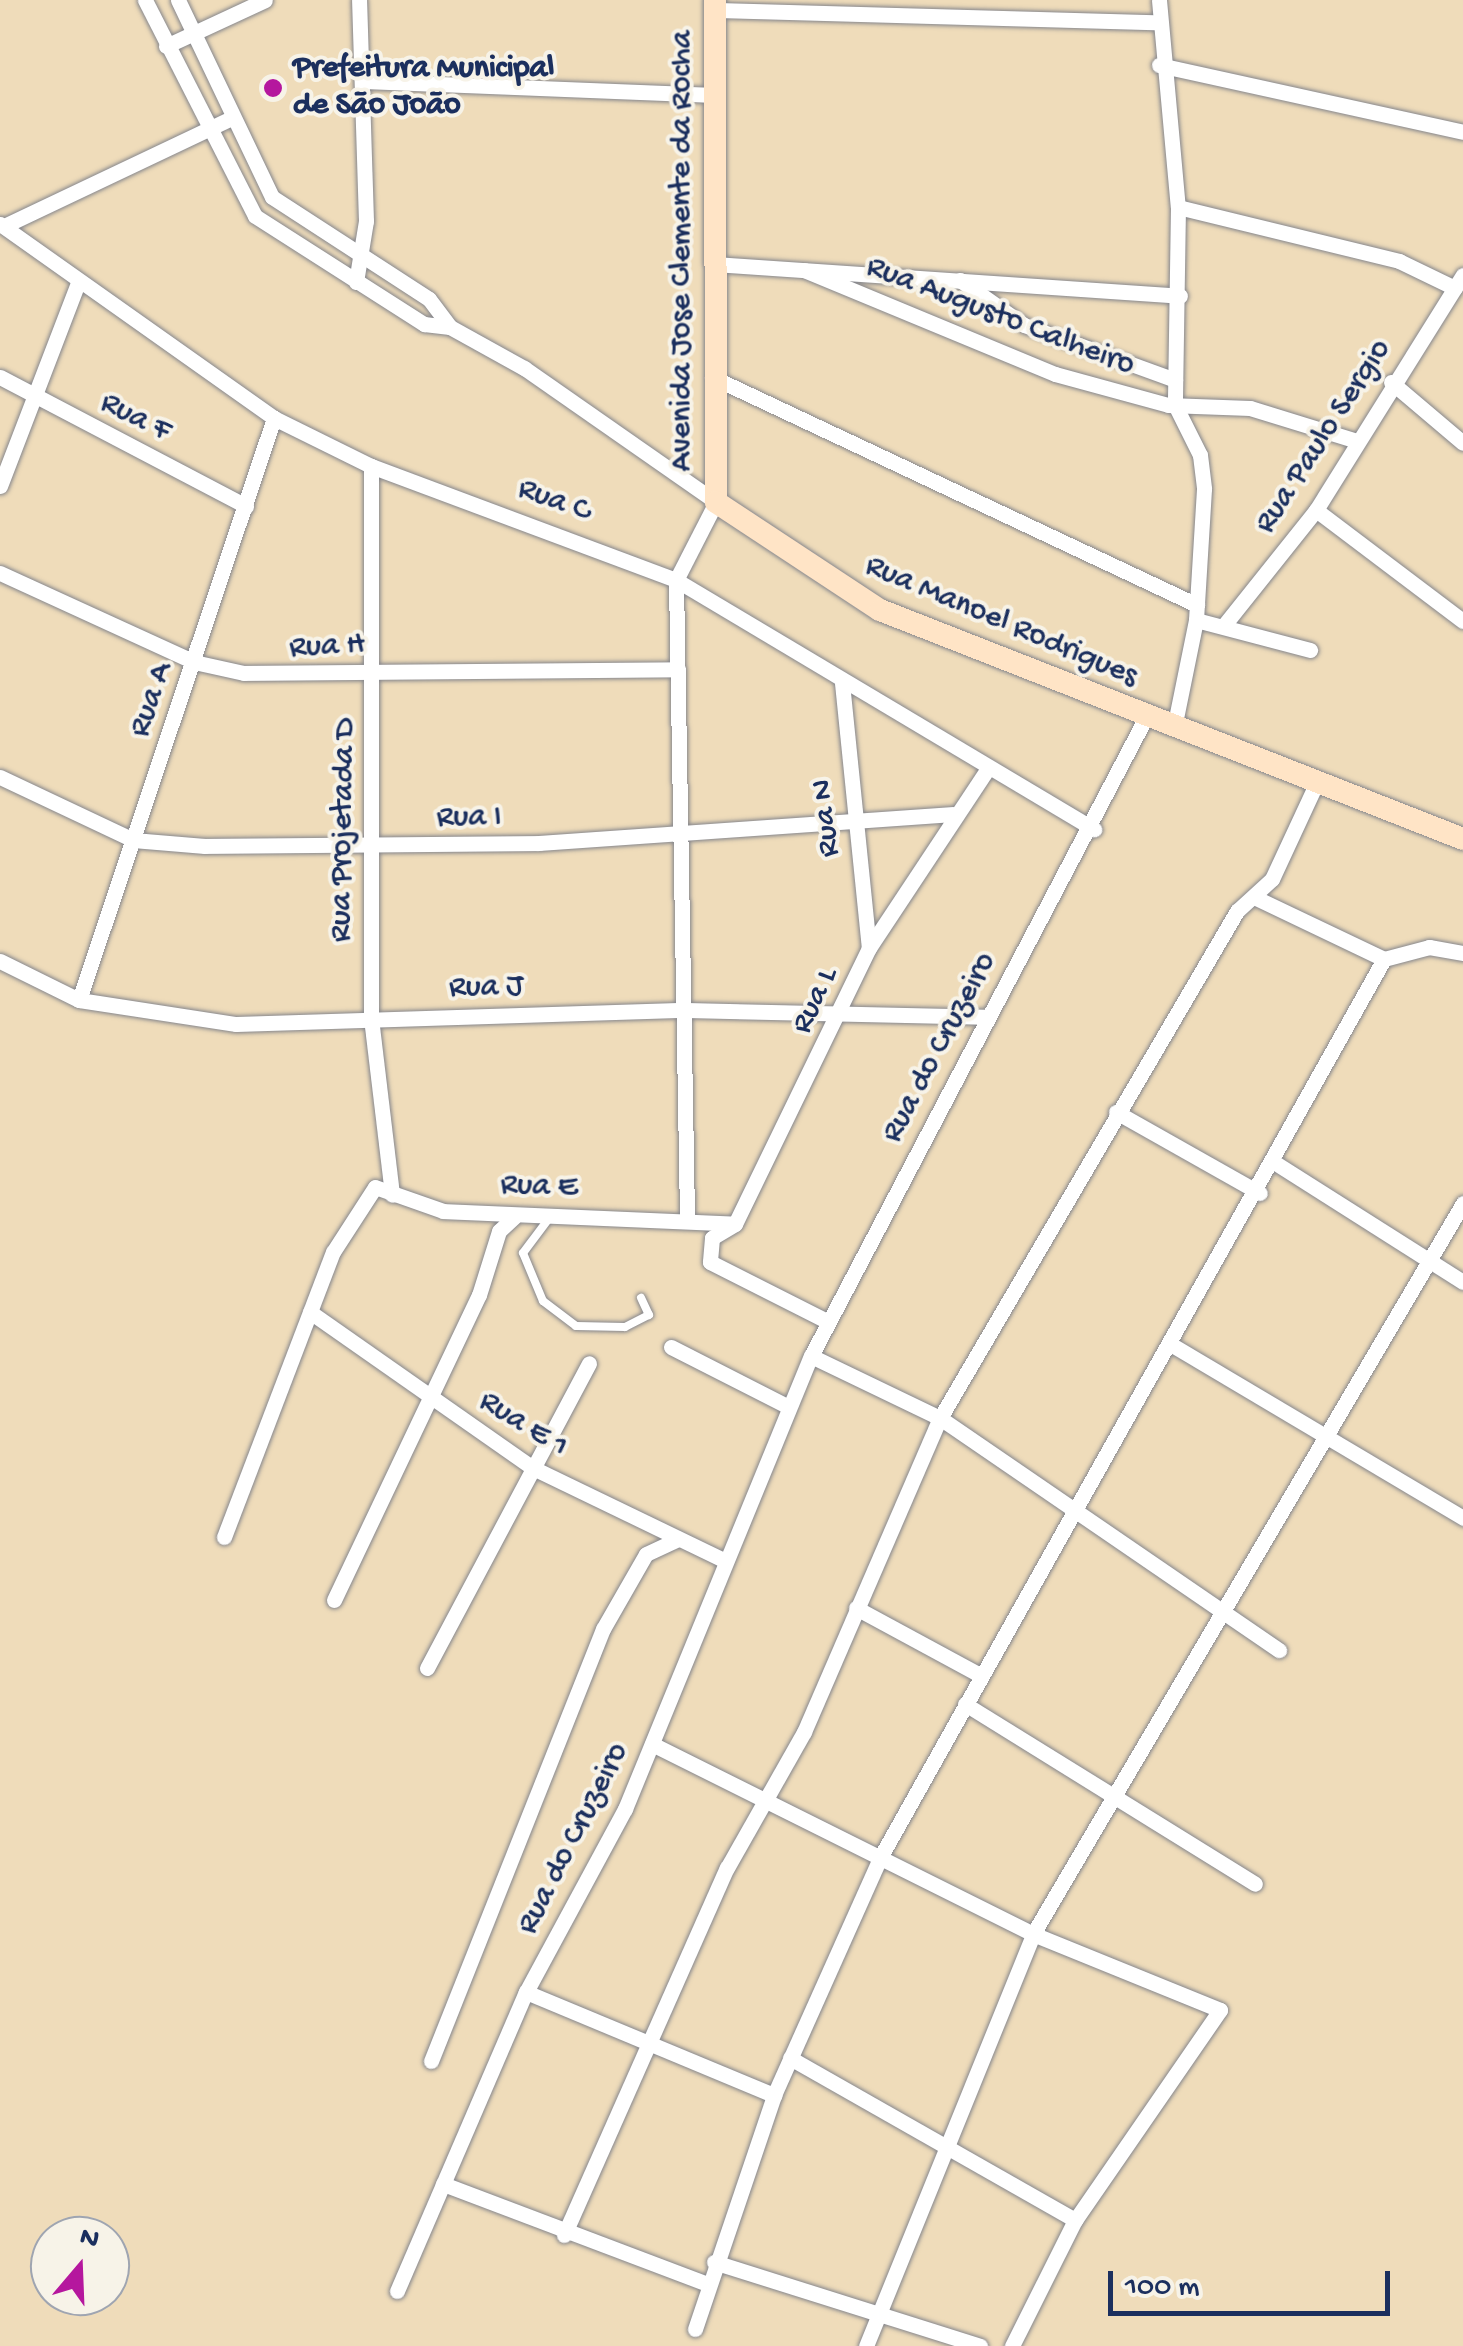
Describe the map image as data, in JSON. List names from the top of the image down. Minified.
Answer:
{"streets":{"street":["Avenida Jose Clemente da Rocha","Rua Augusto Calheiro","Rua F","Rua Paulo Sergio","Rua C","Rua Manoel Rodrigues","Rua H","Rua A","Rua I","Rua N","Rua Projetada D","Rua J","Rua L","Rua do Cruzeiro","Rua E","Rua E 1"]},"crossings":[["Avenida Jose Clemente da Rocha","Rua Manoel Rodrigues"],["Rua Augusto Calheiro","Rua Paulo Sergio"],["Rua F","Rua A"],["Rua C","Rua A"],["Rua C","Rua N"],["Rua C","Rua Projetada D"],["Rua C","Rua L"],["Rua C","Rua do Cruzeiro"],["Rua Manoel Rodrigues","Rua do Cruzeiro"],["Rua H","Rua A"],["Rua H","Rua Projetada D"],["Rua A","Rua I"],["Rua A","Rua J"],["Rua I","Rua N"],["Rua I","Rua Projetada D"],["Rua I","Rua L"],["Rua N","Rua L"],["Rua Projetada D","Rua J"],["Rua Projetada D","Rua E"],["Rua J","Rua L"],["Rua J","Rua do Cruzeiro"],["Rua L","Rua do Cruzeiro"],["Rua do Cruzeiro","Rua E 1"]],"places":["Prefeitura Municipal de São João"],"scale_bar":"100 m","north":"top"}
